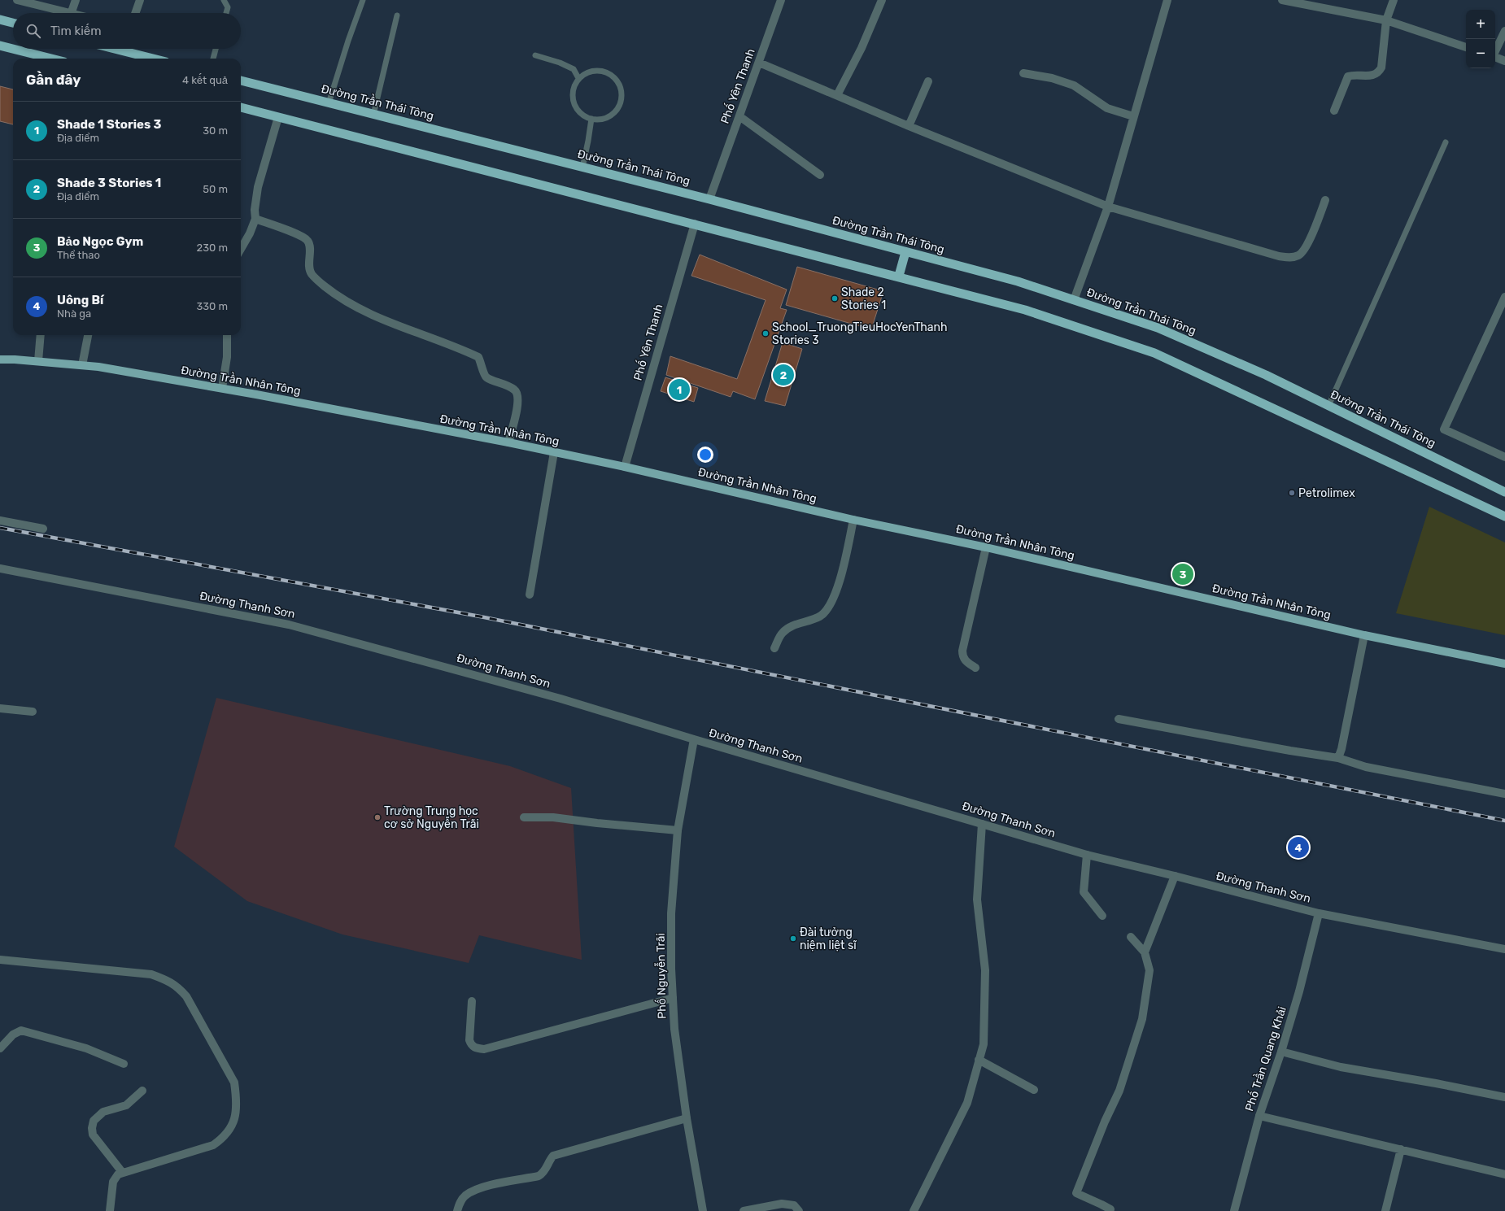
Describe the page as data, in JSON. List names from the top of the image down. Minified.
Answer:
{"streets":{"highway":["Đường Trần Thái Tông"],"main road":["Đường Trần Nhân Tông"],"street":["Phố Yên Thanh","Đường Thanh Sơn","Phố Nguyễn Trãi","Phố Trần Quang Khải"]},"crossings":[["Phố Yên Thanh","Đường Trần Thái Tông"],["Phố Yên Thanh","Đường Trần Nhân Tông"],["Đường Thanh Sơn","Phố Nguyễn Trãi"],["Đường Thanh Sơn","Phố Trần Quang Khải"]],"places":["Shade 2 Stories 1","School_TruongTieuHocYenThanh Stories 3","Petrolimex","Trường Trung học cơ sở Nguyễn Trãi","Đài tưởng niệm liệt sĩ"],"page":{"map_buttons":["+","−"],"search":"Tìm kiếm","heading":["Gần đây","4 kết quả"],"list":[{"mark":"1","name":"Shade 1 Stories 3","note":"Địa điểm","value":"30 m"},{"mark":"2","name":"Shade 3 Stories 1","note":"Địa điểm","value":"50 m"},{"mark":"3","name":"Bảo Ngọc Gym","note":"Thể thao","value":"230 m"},{"mark":"4","name":"Uông Bí","note":"Nhà ga","value":"330 m"}],"pins":["2","1","3","4"]}}
